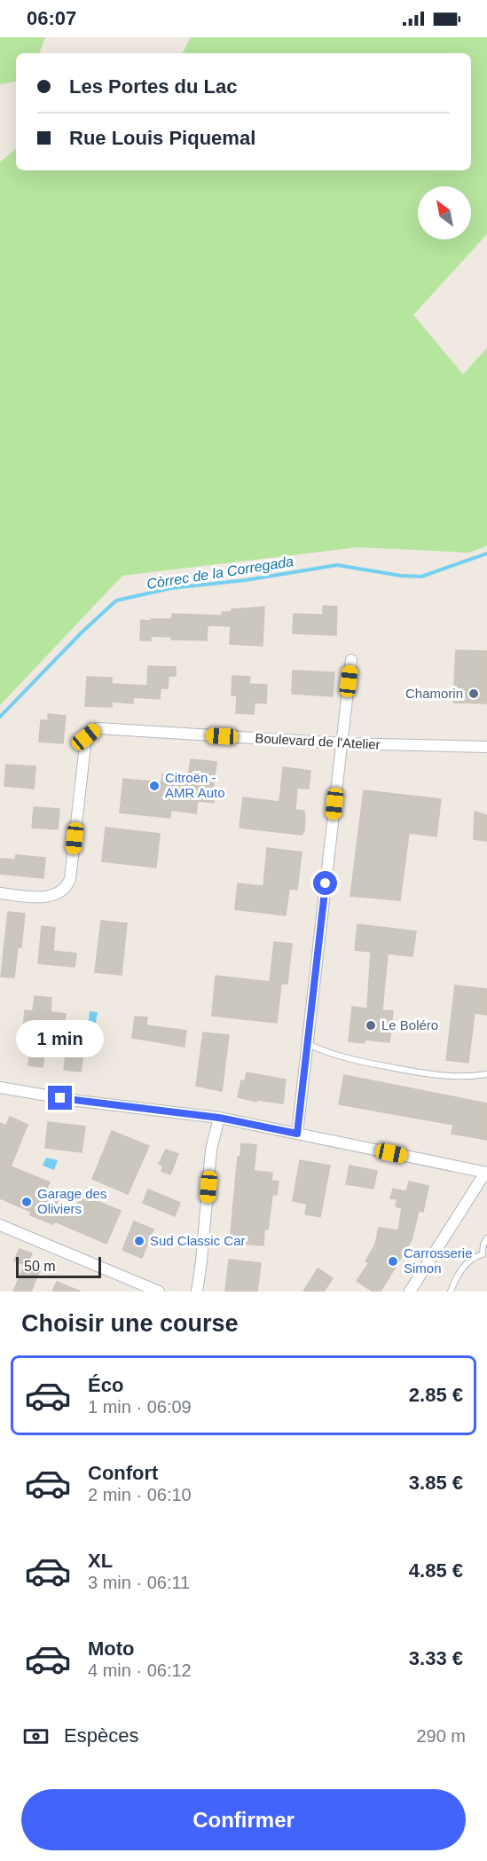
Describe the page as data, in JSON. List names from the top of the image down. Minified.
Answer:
{"streets":{"street":["Boulevard de l'Atelier"]},"water":["Còrrec de la Corregada"],"places":["Chamorin","Citroën - AMR Auto","Le Boléro","Garage des Oliviers","Sud Classic Car","Carrosserie Simon"],"scale_bar":"50 m","north":"top left","page":{"status":"06:07","banner":["Les Portes du Lac","Rue Louis Piquemal"],"bubble":"1 min","scale":"50 m","heading":"Choisir une course","list":[{"name":"Éco","note":"1 min · 06:09","value":"2.85 €"},{"name":"Confort","note":"2 min · 06:10","value":"3.85 €"},{"name":"XL","note":"3 min · 06:11","value":"4.85 €"},{"name":"Moto","note":"4 min · 06:12","value":"3.33 €"}],"pay":["Espèces","290 m"],"buttons":"Confirmer"}}
